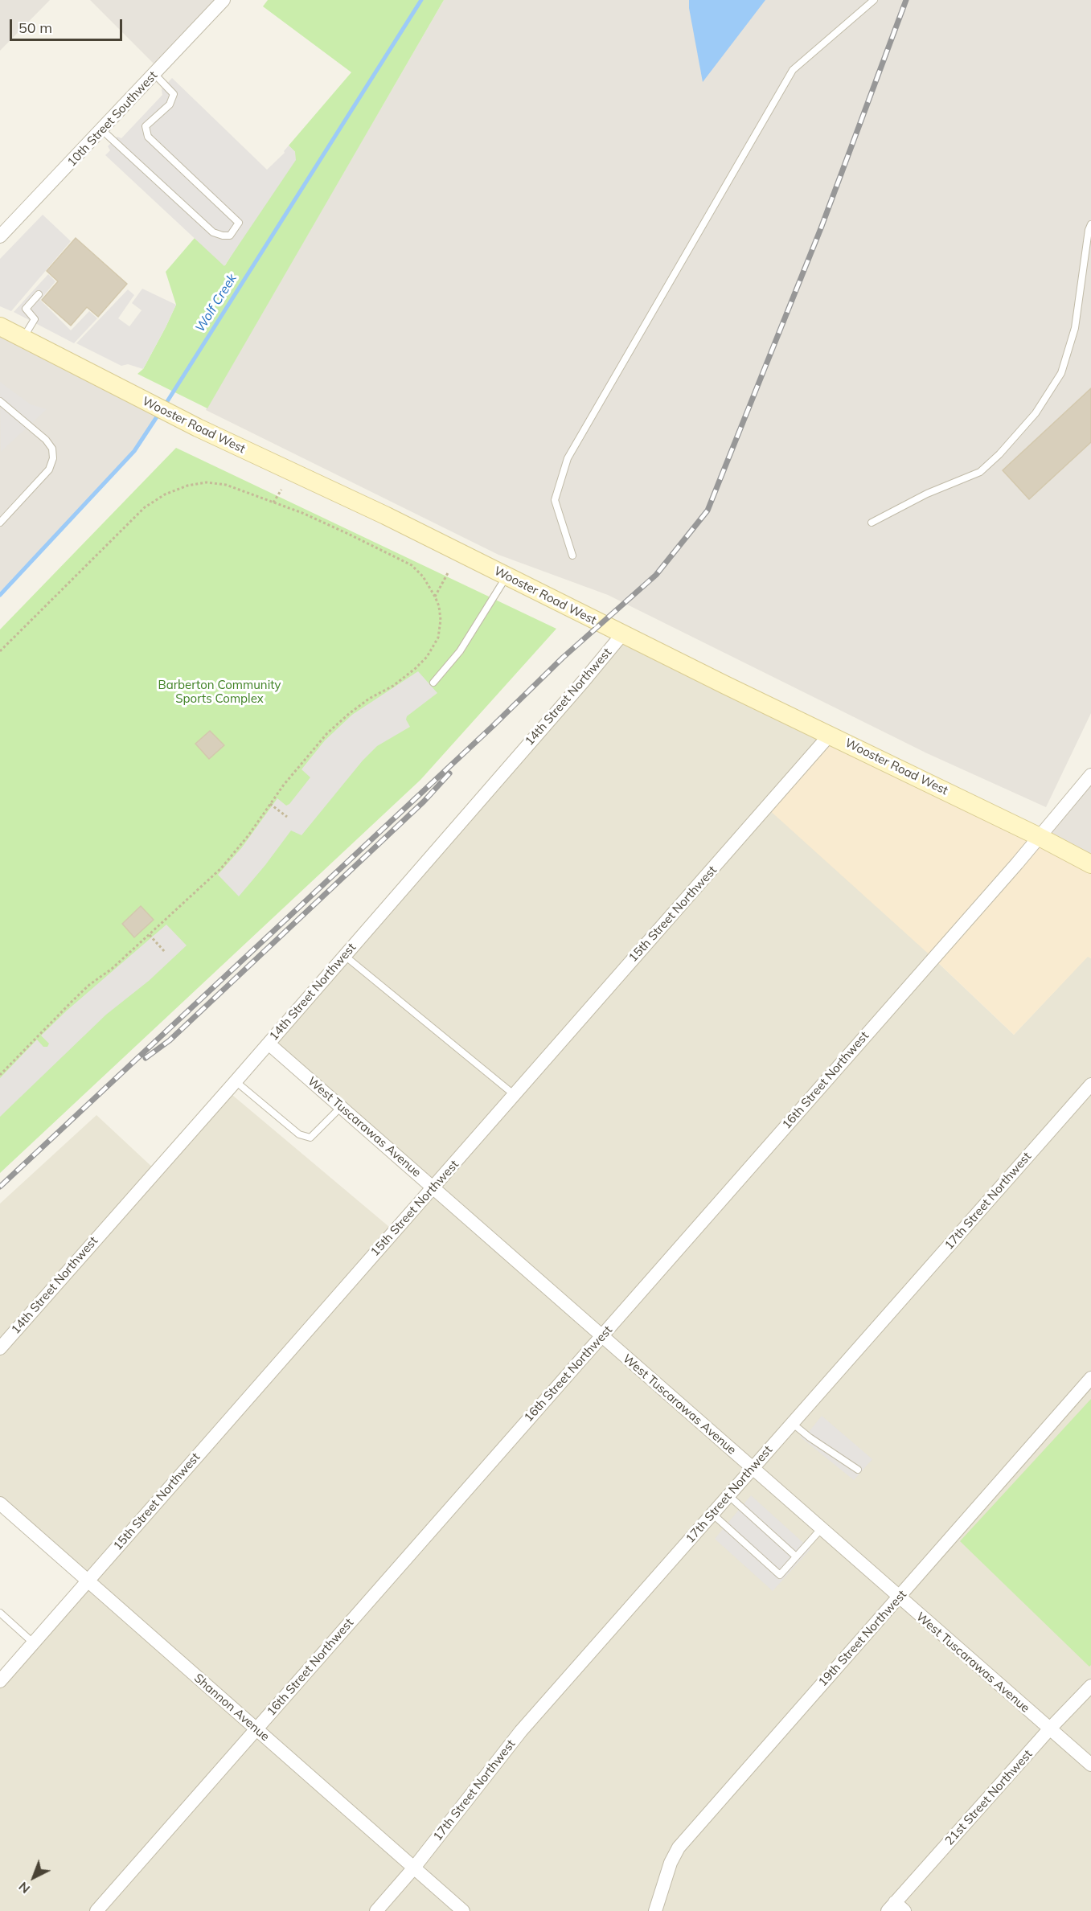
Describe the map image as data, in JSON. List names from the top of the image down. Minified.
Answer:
{"streets":{"main road":["Wooster Road West"],"street":["10th Street Southwest","14th Street Northwest","15th Street Northwest","16th Street Northwest","West Tuscarawas Avenue","17th Street Northwest","19th Street Northwest","Shannon Avenue","21st Street Northwest"]},"crossings":[["Wooster Road West","14th Street Northwest"],["Wooster Road West","15th Street Northwest"],["Wooster Road West","16th Street Northwest"],["14th Street Northwest","West Tuscarawas Avenue"],["15th Street Northwest","West Tuscarawas Avenue"],["15th Street Northwest","Shannon Avenue"],["16th Street Northwest","West Tuscarawas Avenue"],["16th Street Northwest","Shannon Avenue"],["West Tuscarawas Avenue","17th Street Northwest"],["West Tuscarawas Avenue","19th Street Northwest"],["West Tuscarawas Avenue","21st Street Northwest"],["17th Street Northwest","Shannon Avenue"]],"water":["Wolf Creek"],"parks":["Barberton Community Sports Complex"],"scale_bar":"50 m","north":"bottom left"}
